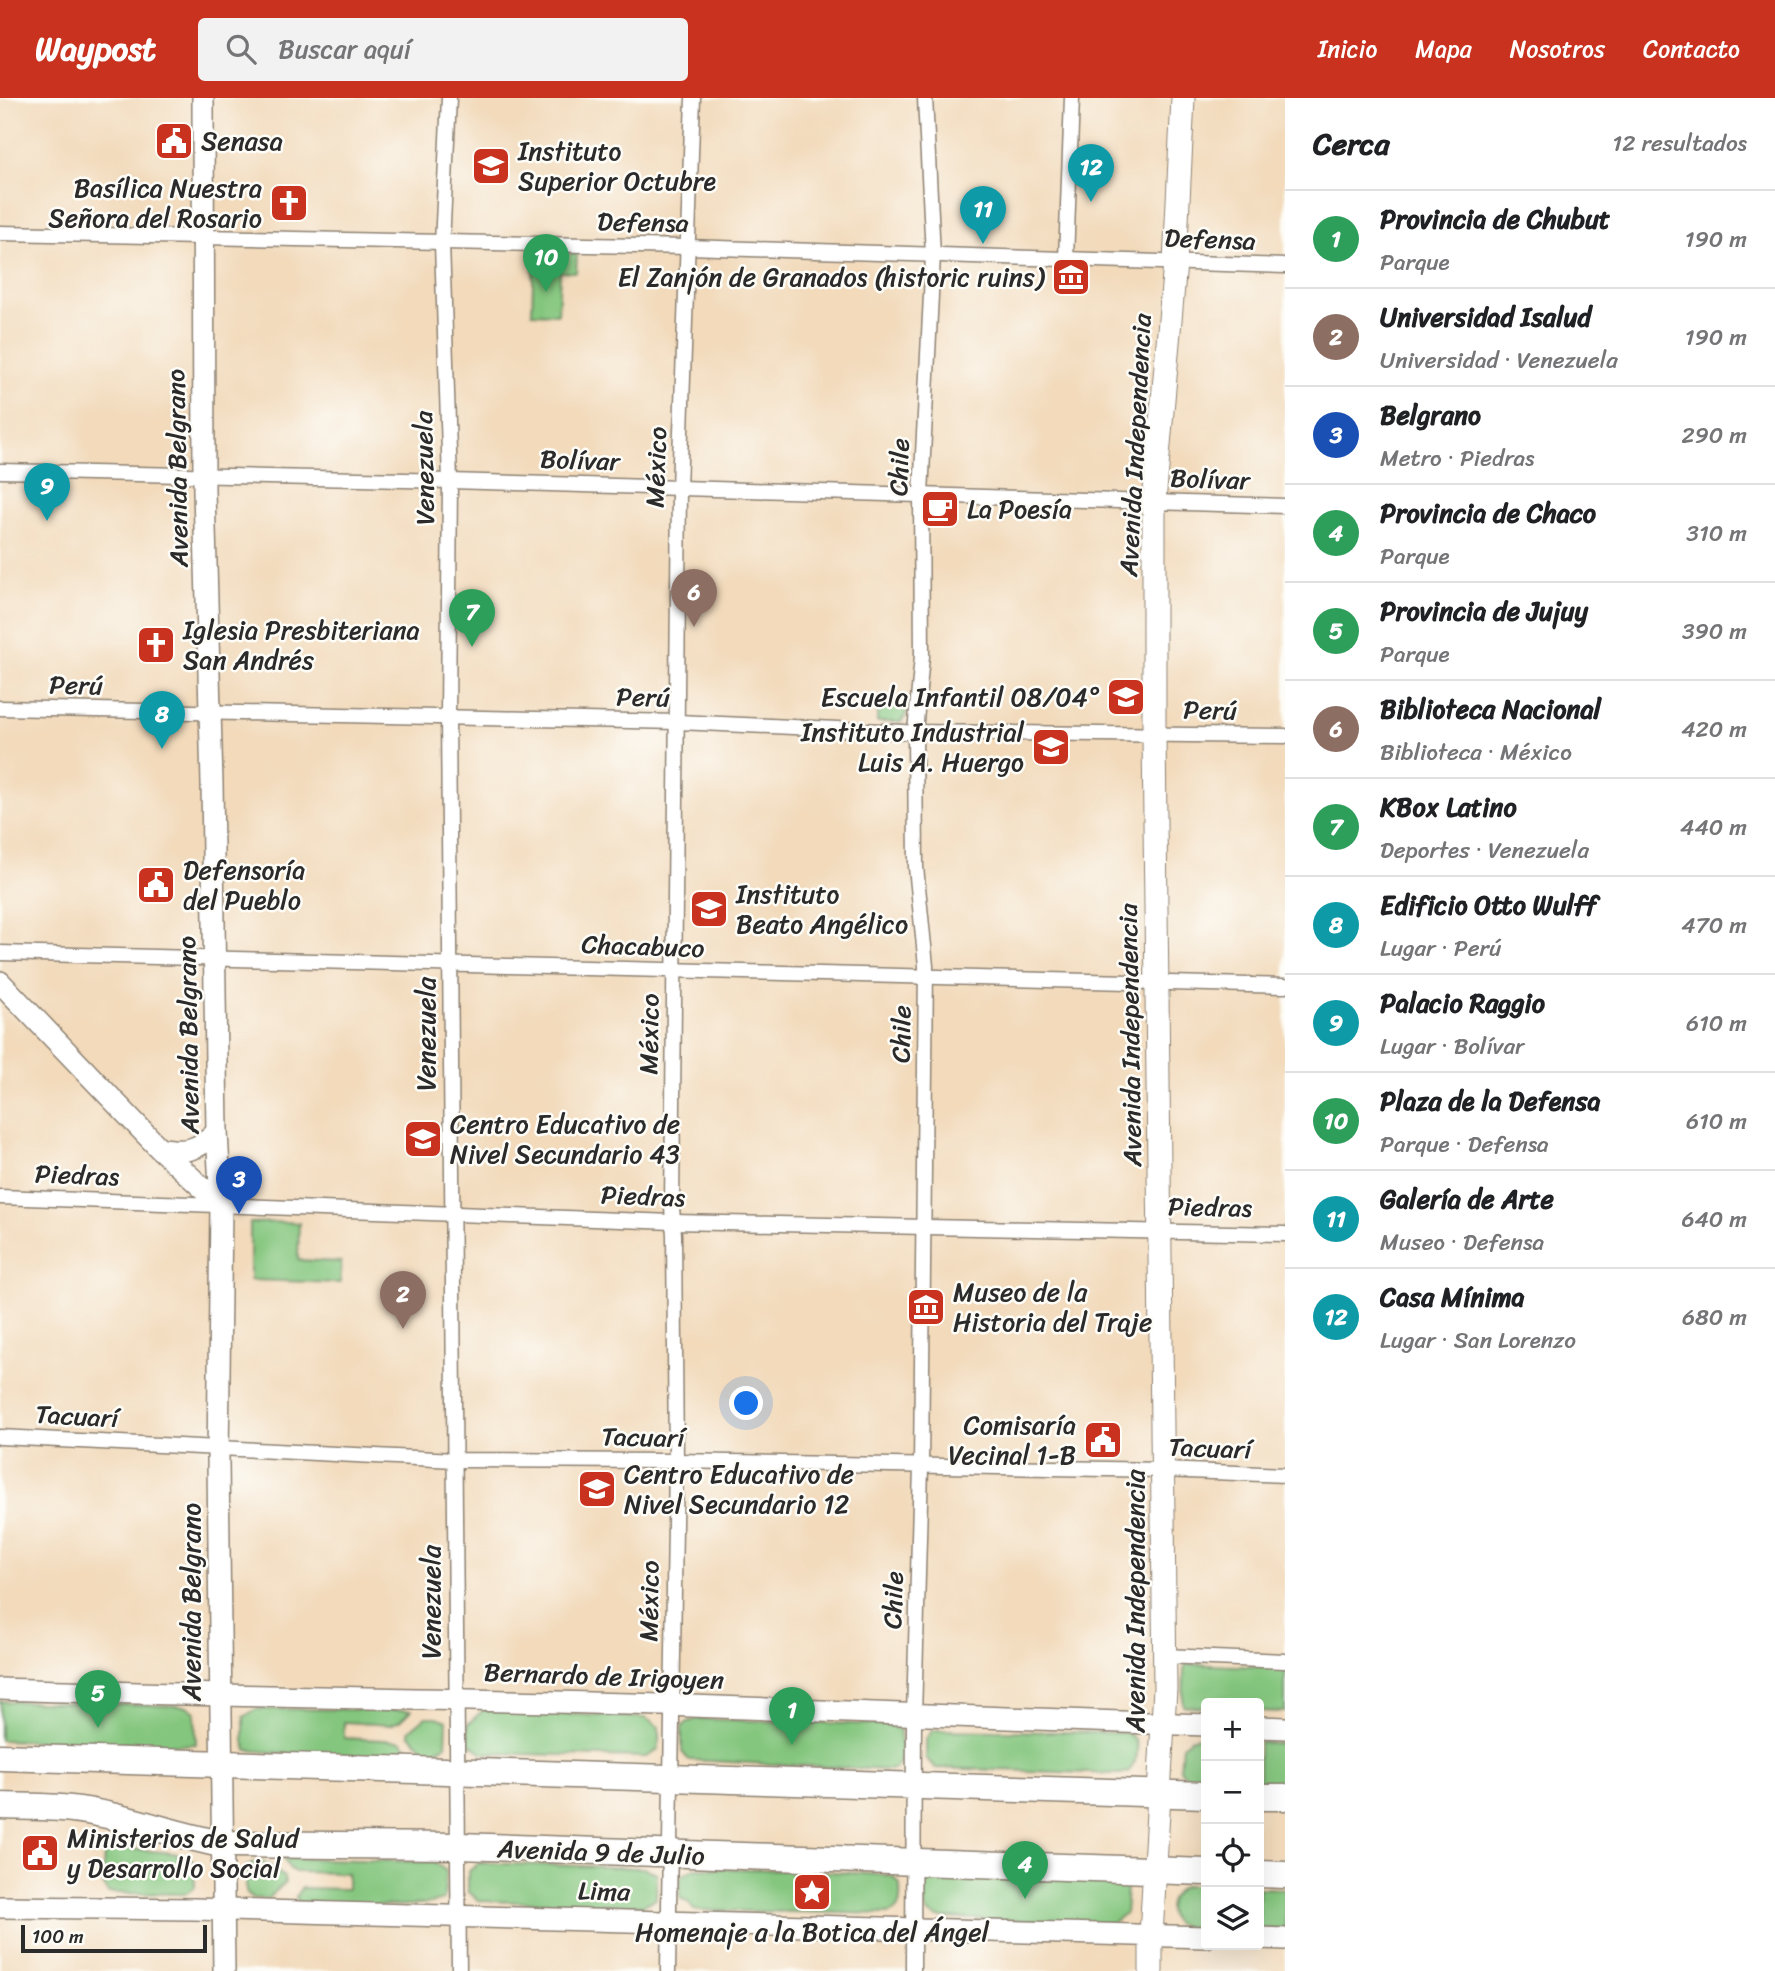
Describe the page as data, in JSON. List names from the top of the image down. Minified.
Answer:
{"streets":{"highway":["Avenida 9 de Julio"],"main road":["Avenida Independencia"],"street":["Defensa","Bolívar","México","Chile","Avenida Belgrano","Venezuela","Perú","Chacabuco","Piedras","Tacuarí","Bernardo de Irigoyen","Lima"]},"crossings":[["Defensa","Avenida Independencia"],["Defensa","México"],["Defensa","Chile"],["Defensa","Avenida Belgrano"],["Defensa","Venezuela"],["Avenida Independencia","Bolívar"],["Avenida Independencia","Perú"],["Avenida Independencia","Chacabuco"],["Avenida Independencia","Piedras"],["Avenida Independencia","Tacuarí"],["Avenida Independencia","Bernardo de Irigoyen"],["Avenida Independencia","Avenida 9 de Julio"],["Avenida Independencia","Lima"],["Bolívar","México"],["Bolívar","Chile"],["Bolívar","Avenida Belgrano"],["Bolívar","Venezuela"],["México","Perú"],["México","Chacabuco"],["México","Piedras"],["México","Tacuarí"],["México","Bernardo de Irigoyen"],["México","Avenida 9 de Julio"],["México","Lima"],["Chile","Perú"],["Chile","Chacabuco"],["Chile","Piedras"],["Chile","Tacuarí"],["Chile","Bernardo de Irigoyen"],["Chile","Avenida 9 de Julio"],["Chile","Lima"],["Avenida Belgrano","Perú"],["Avenida Belgrano","Chacabuco"],["Avenida Belgrano","Piedras"],["Avenida Belgrano","Tacuarí"],["Avenida Belgrano","Bernardo de Irigoyen"],["Avenida Belgrano","Avenida 9 de Julio"],["Avenida Belgrano","Lima"],["Venezuela","Perú"],["Venezuela","Chacabuco"],["Venezuela","Piedras"],["Venezuela","Tacuarí"],["Venezuela","Bernardo de Irigoyen"],["Venezuela","Avenida 9 de Julio"],["Venezuela","Lima"]],"places":{"public building":["Senasa","Defensoría del Pueblo","Comisaría Vecinal 1-B","Ministerios de Salud y Desarrollo Social"],"school or university":["Instituto Superior Octubre","Escuela Infantil 08/04°","Instituto Industrial Luis A. Huergo","Instituto Beato Angélico","Centro Educativo de Nivel Secundario 43","Centro Educativo de Nivel Secundario 12"],"church":["Basílica Nuestra Señora del Rosario","Iglesia Presbiteriana San Andrés"],"museum":["El Zanjón de Granados (historic ruins)","Museo de la Historia del Traje"],"cafe":["La Poesía"],"place":["Homenaje a la Botica del Ángel"]},"scale_bar":"100 m","page":{"header":"Waypost","search":"Buscar aquí","nav":["Inicio","Mapa","Nosotros","Contacto"],"heading":["Cerca","12 resultados"],"pins":["12","11","10","9","6","7","8","3","2","5","1","4"],"list":[{"mark":"1","name":"Provincia de Chubut","note":"Parque","value":"190 m"},{"mark":"2","name":"Universidad Isalud","note":"Universidad · Venezuela","value":"190 m"},{"mark":"3","name":"Belgrano","note":"Metro · Piedras","value":"290 m"},{"mark":"4","name":"Provincia de Chaco","note":"Parque","value":"310 m"},{"mark":"5","name":"Provincia de Jujuy","note":"Parque","value":"390 m"},{"mark":"6","name":"Biblioteca Nacional","note":"Biblioteca · México","value":"420 m"},{"mark":"7","name":"KBox Latino","note":"Deportes · Venezuela","value":"440 m"},{"mark":"8","name":"Edificio Otto Wulff","note":"Lugar · Perú","value":"470 m"},{"mark":"9","name":"Palacio Raggio","note":"Lugar · Bolívar","value":"610 m"},{"mark":"10","name":"Plaza de la Defensa","note":"Parque · Defensa","value":"610 m"},{"mark":"11","name":"Galería de Arte","note":"Museo · Defensa","value":"640 m"},{"mark":"12","name":"Casa Mínima","note":"Lugar · San Lorenzo","value":"680 m"}],"map_buttons":["+","−"],"scale":"100 m"}}
